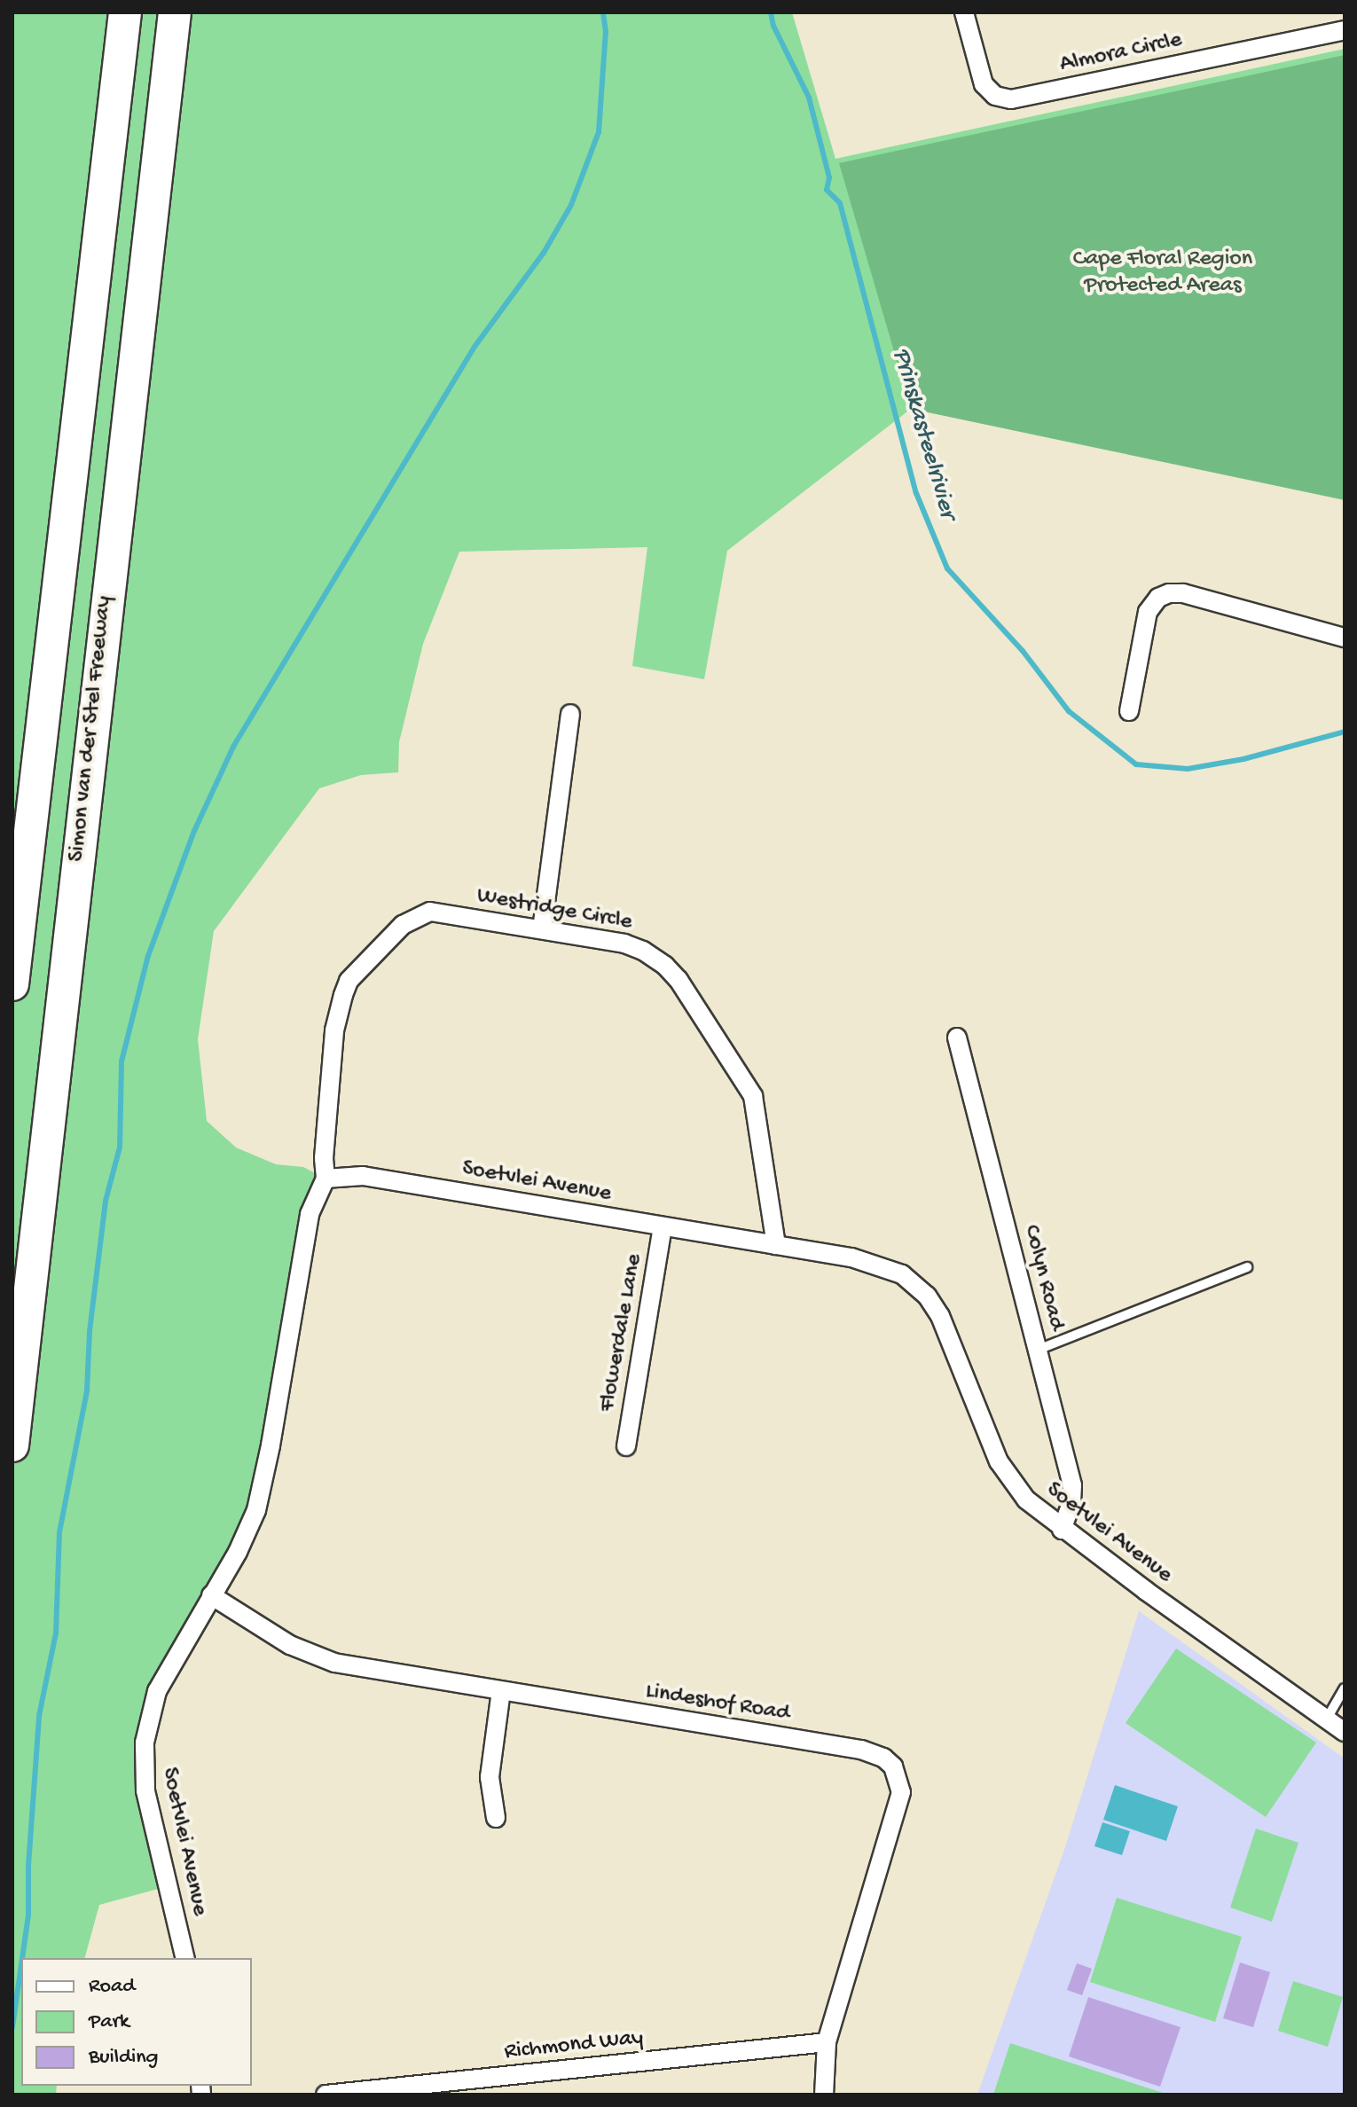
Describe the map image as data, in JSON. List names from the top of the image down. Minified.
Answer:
{"streets":{"highway":["Simon van der Stel Freeway"],"street":["Almora Circle","Westridge Circle","Soetvlei Avenue","Colyn Road","Flowerdale Lane","Lindeshof Road","Richmond Way"]},"crossings":[["Westridge Circle","Soetvlei Avenue"],["Soetvlei Avenue","Colyn Road"],["Soetvlei Avenue","Flowerdale Lane"],["Soetvlei Avenue","Lindeshof Road"],["Lindeshof Road","Richmond Way"]],"water":["Prinskasteelrivier"],"parks":["Cape Floral Region Protected Areas"],"legend":["Road","Park","Building"]}
